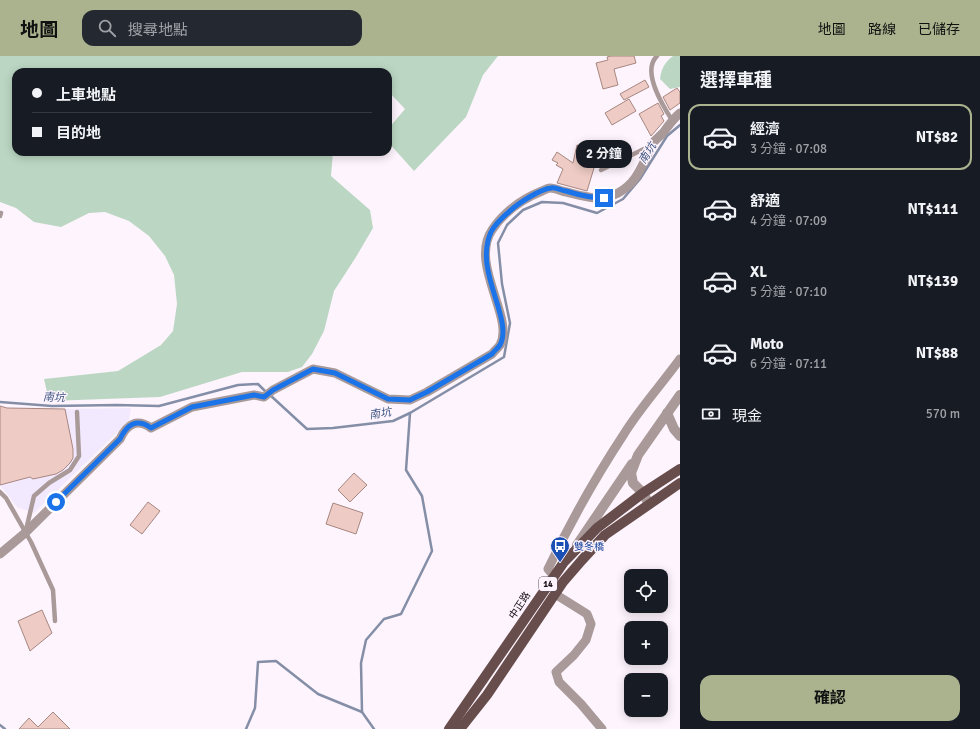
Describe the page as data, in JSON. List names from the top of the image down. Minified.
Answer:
{"streets":{"main road":["14","中正路"]},"water":["南坑"],"places":{"bus stop":["雙冬橋"]},"page":{"header":"地圖","search":"搜尋地點","nav":["地圖","路線","已儲存"],"heading":"選擇車種","banner":["上車地點","目的地"],"list":[{"name":"經濟","note":"3 分鐘 · 07:08","value":"NT$82"},{"name":"舒適","note":"4 分鐘 · 07:09","value":"NT$111"},{"name":"XL","note":"5 分鐘 · 07:10","value":"NT$139"},{"name":"Moto","note":"6 分鐘 · 07:11","value":"NT$88"}],"bubble":"2 分鐘","pay":["現金","570 m"],"map_buttons":["+","−"],"buttons":"確認"}}
